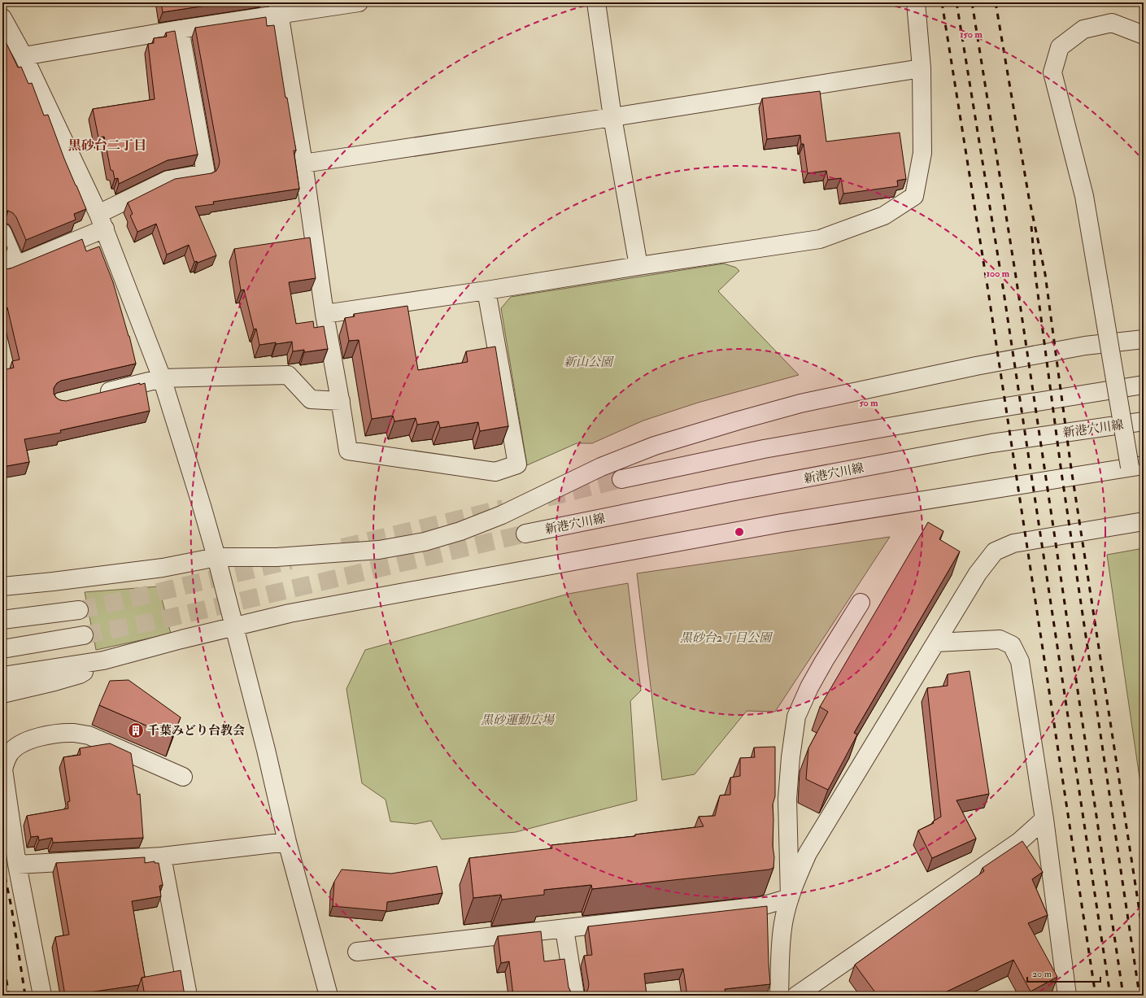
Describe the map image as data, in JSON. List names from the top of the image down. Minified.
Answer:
{"streets":{"street":["新港穴川線"]},"districts":["黒砂台二丁目"],"parks":["新山公園","黒砂台2丁目公園","黒砂運動広場"],"places":{"building":["千葉みどり台教会"]},"scale_bar":"20 m","rings":["150 m","100 m","50 m"]}
